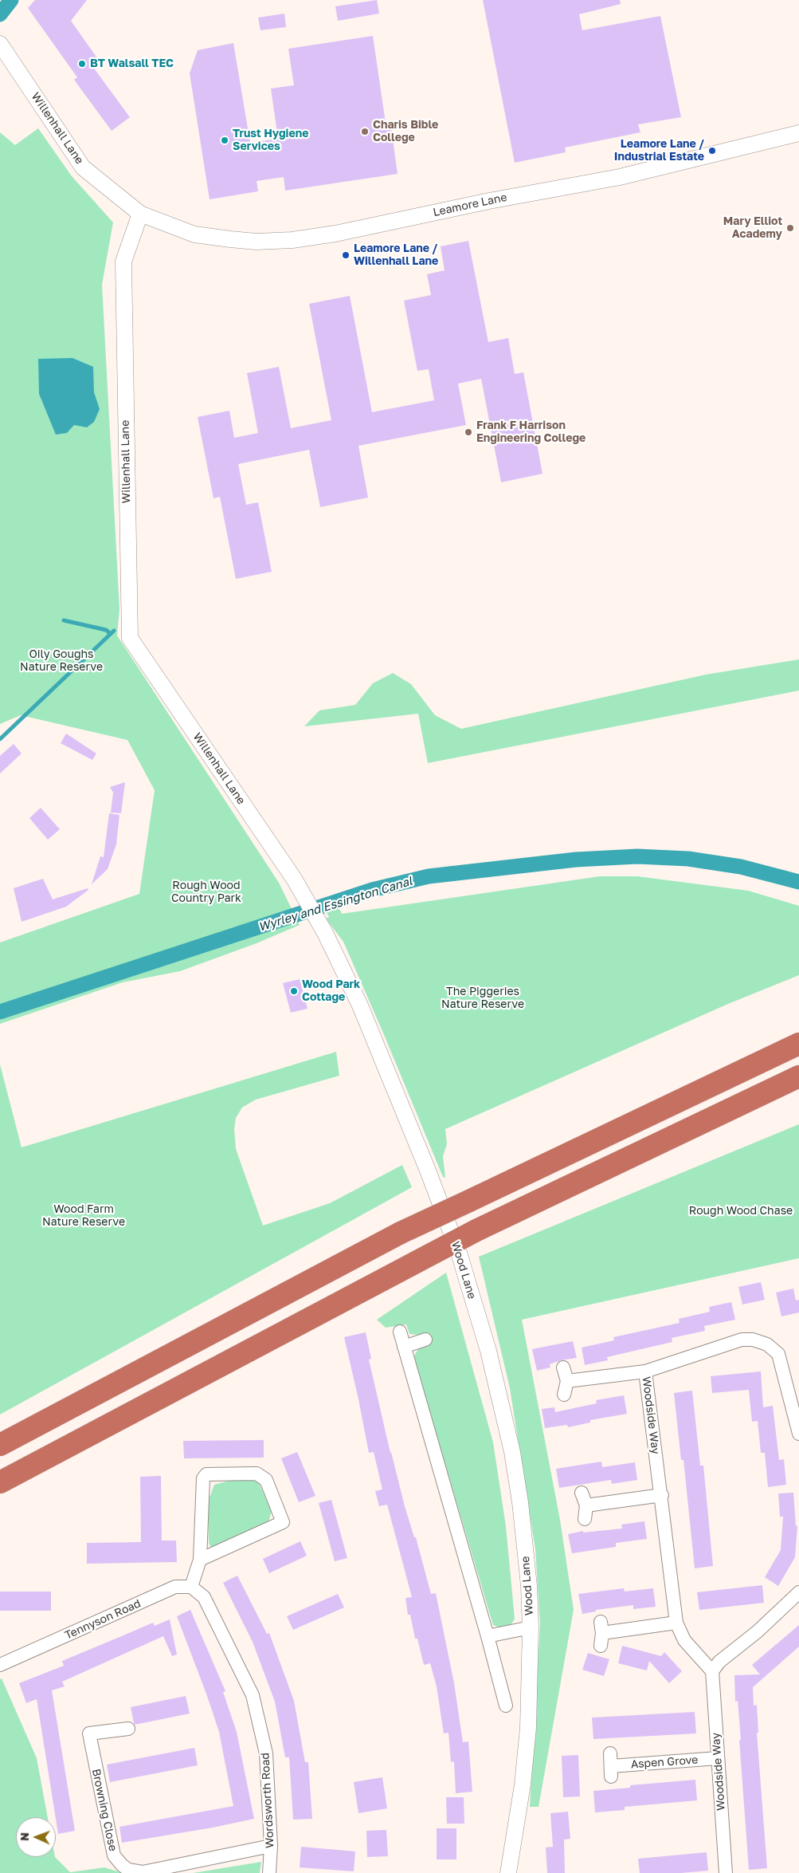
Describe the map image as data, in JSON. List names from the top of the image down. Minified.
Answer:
{"streets":{"street":["Willenhall Lane","Leamore Lane","Wood Lane","Woodside Way","Tennyson Road","Aspen Grove","Wordsworth Road","Browning Close"]},"crossings":[["Willenhall Lane","Leamore Lane"],["Willenhall Lane","Wood Lane"],["Woodside Way","Aspen Grove"],["Tennyson Road","Wordsworth Road"],["Wordsworth Road","Browning Close"]],"water":["Wyrley and Essington Canal"],"parks":["Oily Goughs Nature Reserve","Rough Wood Country Park","The Piggeries Nature Reserve","Wood Farm Nature Reserve","Rough Wood Chase"],"places":["BT Walsall TEC","Charis Bible College","Trust Hygiene Services","Leamore Lane / Industrial Estate","Mary Elliot Academy","Leamore Lane / Willenhall Lane","Frank F Harrison Engineering College","Wood Park Cottage"],"north":"left"}
